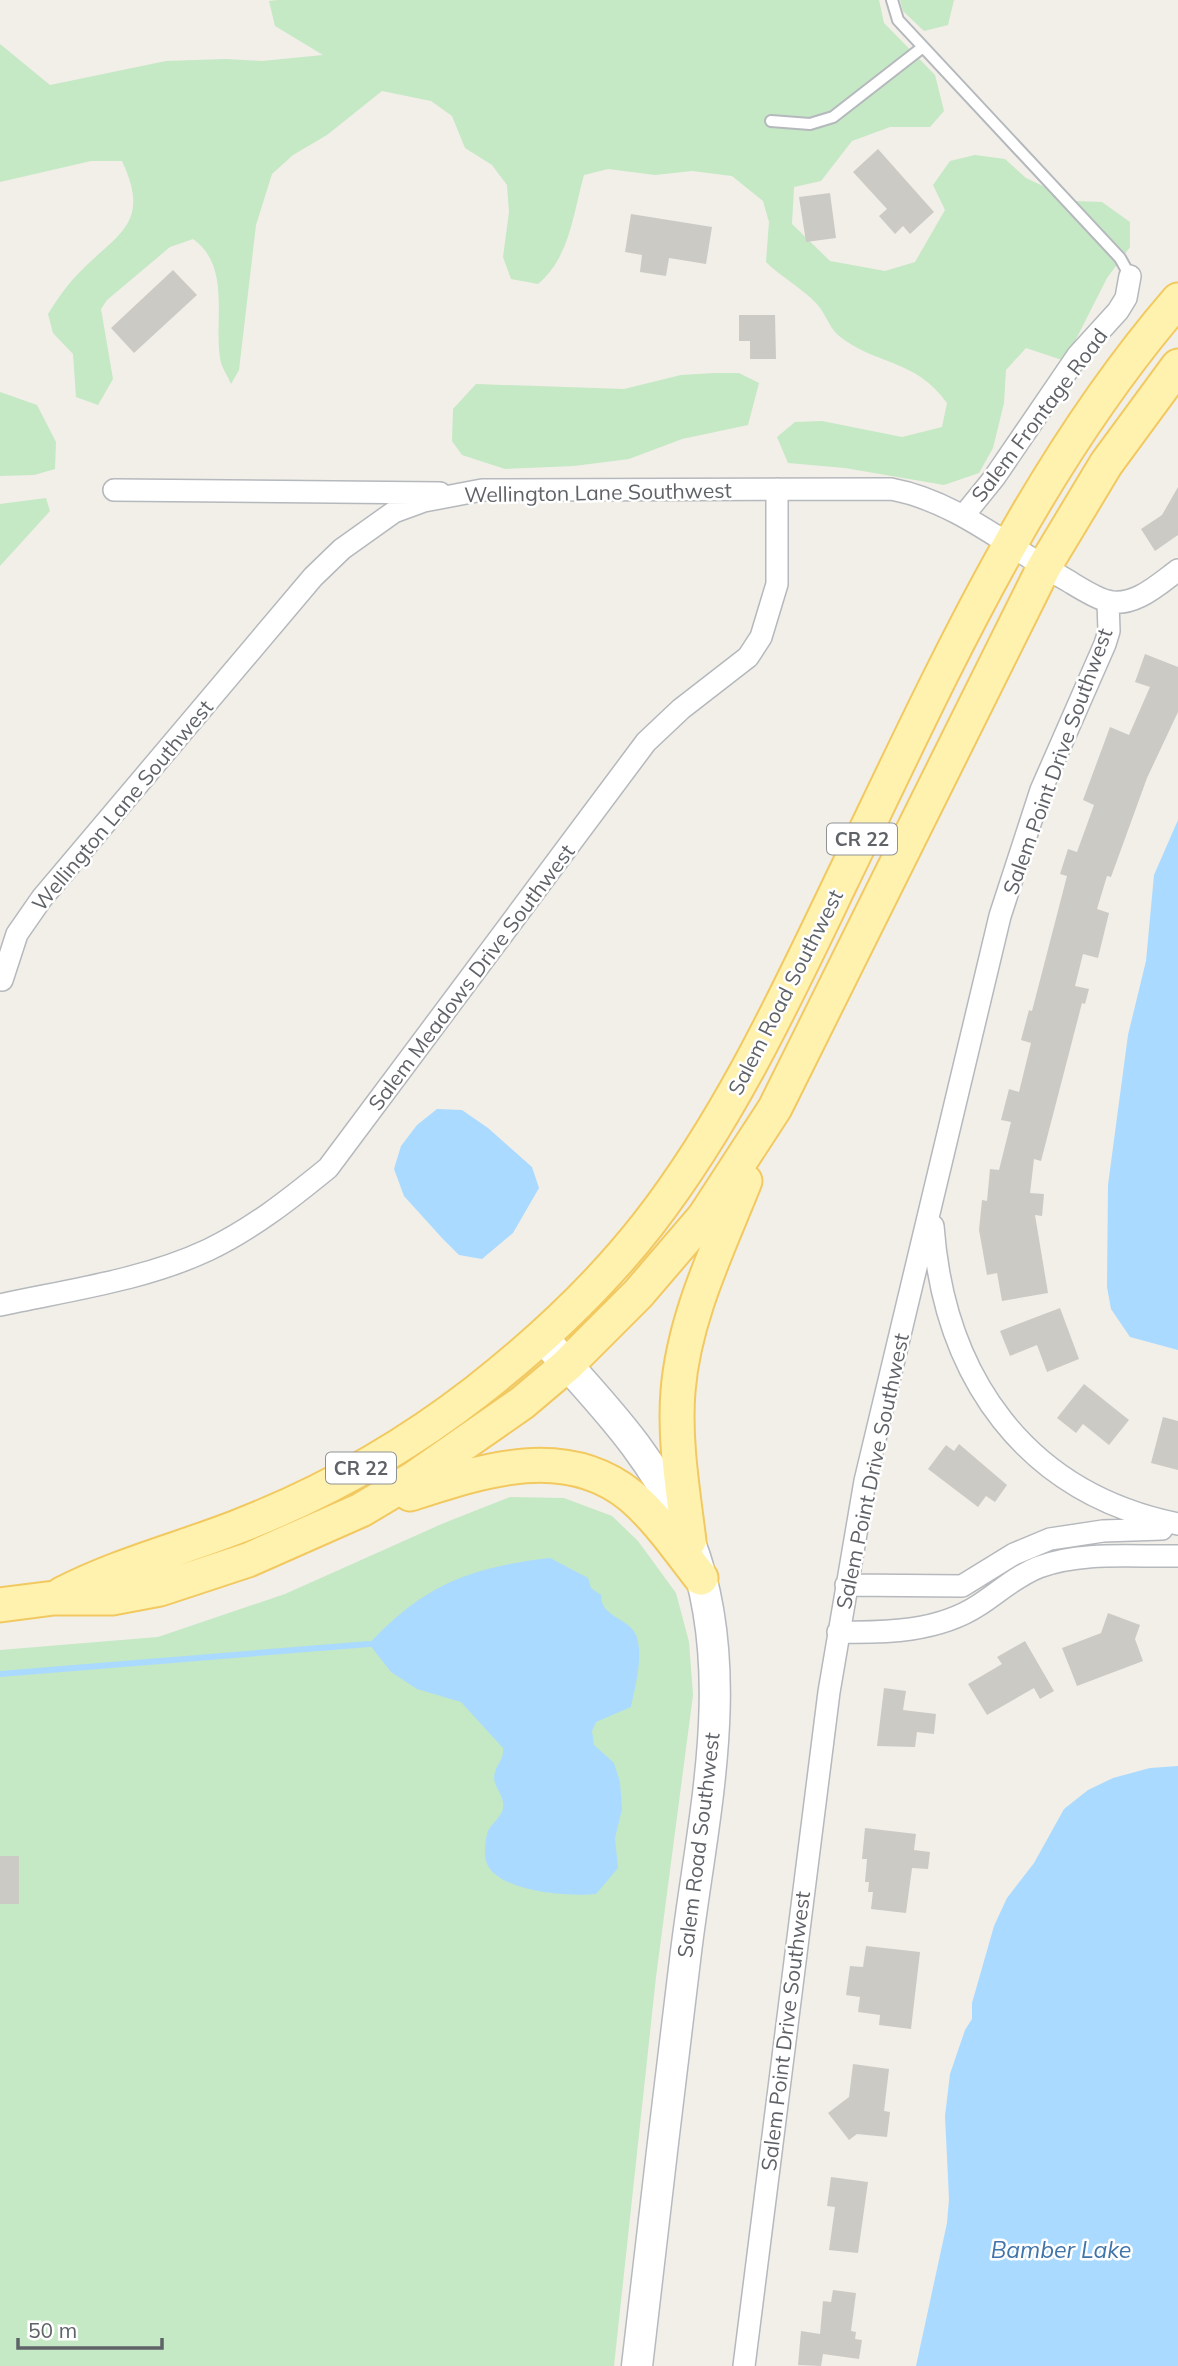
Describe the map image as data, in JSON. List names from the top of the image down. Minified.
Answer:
{"streets":{"main road":["CR 22","Salem Road Southwest"],"street":["Salem Frontage Road","Wellington Lane Southwest","Salem Point Drive Southwest","Salem Meadows Drive Southwest"]},"crossings":[["Salem Frontage Road","Wellington Lane Southwest"],["Wellington Lane Southwest","Salem Point Drive Southwest"],["Wellington Lane Southwest","Salem Meadows Drive Southwest"],["Wellington Lane Southwest","Salem Road Southwest"],["Salem Point Drive Southwest","Salem Road Southwest"],["CR 22","Salem Road Southwest"]],"water":["Bamber Lake"],"scale_bar":"50 m"}
